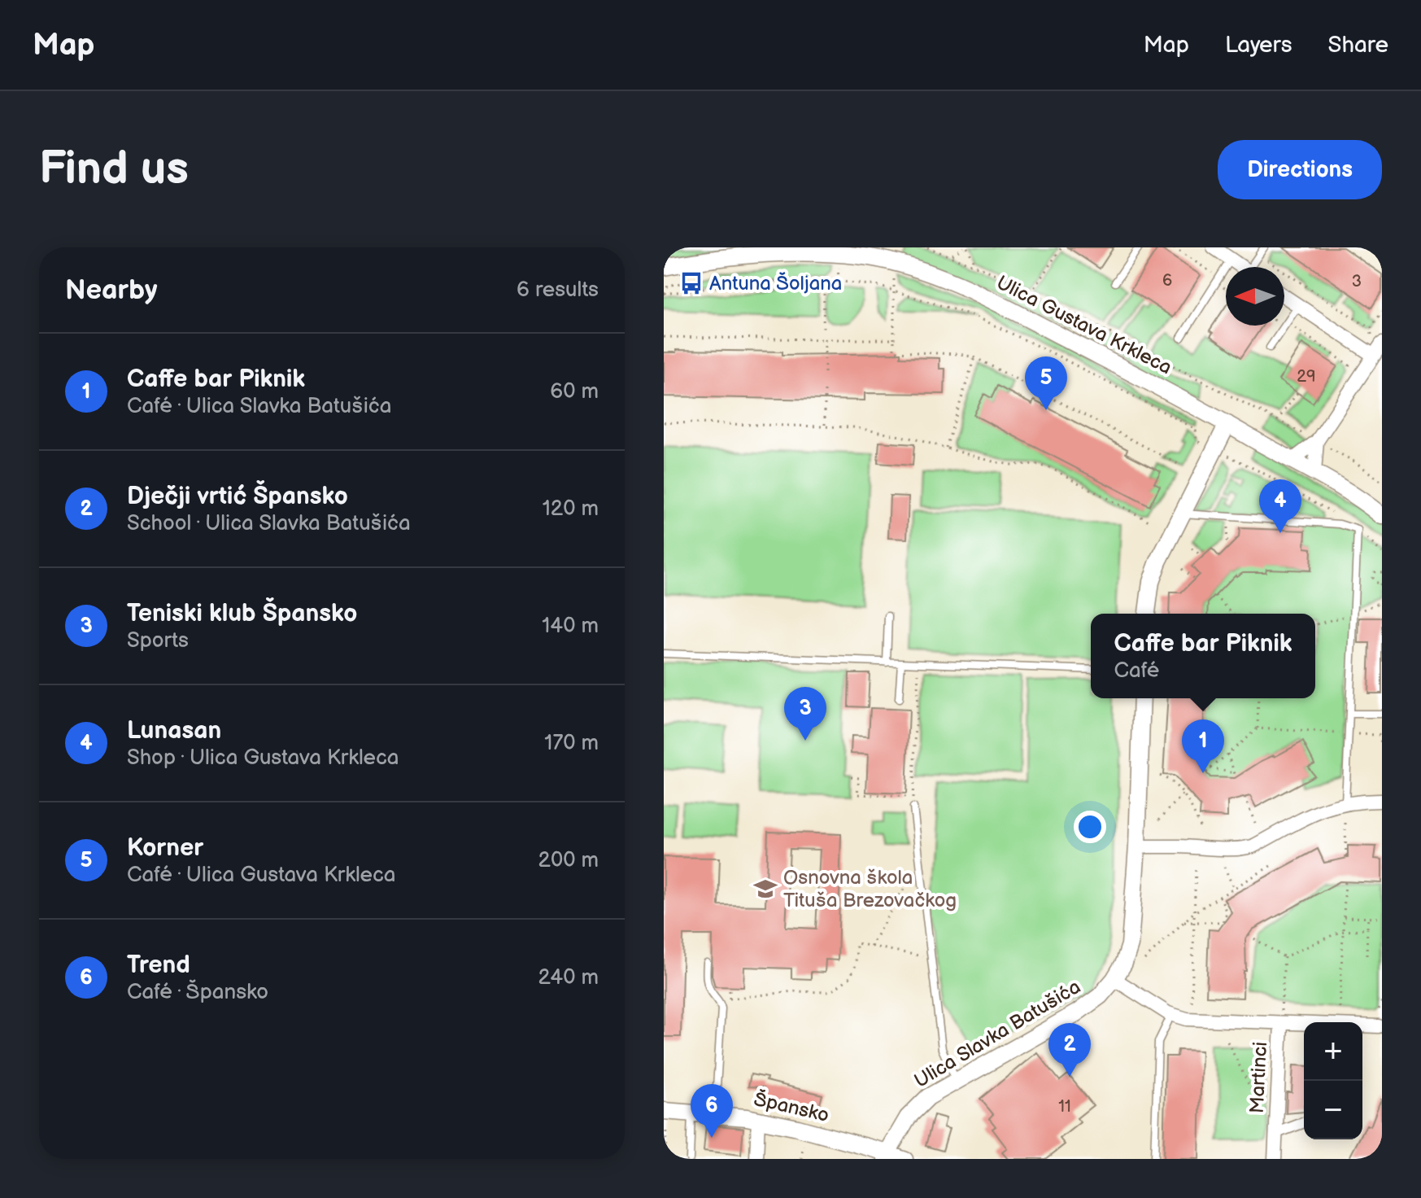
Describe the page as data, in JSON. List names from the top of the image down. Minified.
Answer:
{"streets":{"street":["Ulica Gustava Krkleca","Ulica Slavka Batušića","Martinci","Špansko"]},"crossings":[["Ulica Slavka Batušića","Špansko"]],"places":{"bus stop":["Antuna Šoljana"],"school or university":["Osnovna škola Tituša Brezovačkog"]},"house_numbers":["6","3","29","11"],"north":"left","page":{"header":"Map","nav":["Map","Layers","Share"],"buttons":"Directions","title":"Find us","heading":["Nearby","6 results"],"list":[{"mark":"1","name":"Caffe bar Piknik","note":"Café · Ulica Slavka Batušića","value":"60 m"},{"mark":"2","name":"Dječji vrtić Špansko","note":"School · Ulica Slavka Batušića","value":"120 m"},{"mark":"3","name":"Teniski klub Špansko","note":"Sports","value":"140 m"},{"mark":"4","name":"Lunasan","note":"Shop · Ulica Gustava Krkleca","value":"170 m"},{"mark":"5","name":"Korner","note":"Café · Ulica Gustava Krkleca","value":"200 m"},{"mark":"6","name":"Trend","note":"Café · Špansko","value":"240 m"}],"pins":["5","4","3","1","2","6"],"popup":["Caffe bar Piknik","Café"],"map_buttons":["+","−"]}}
